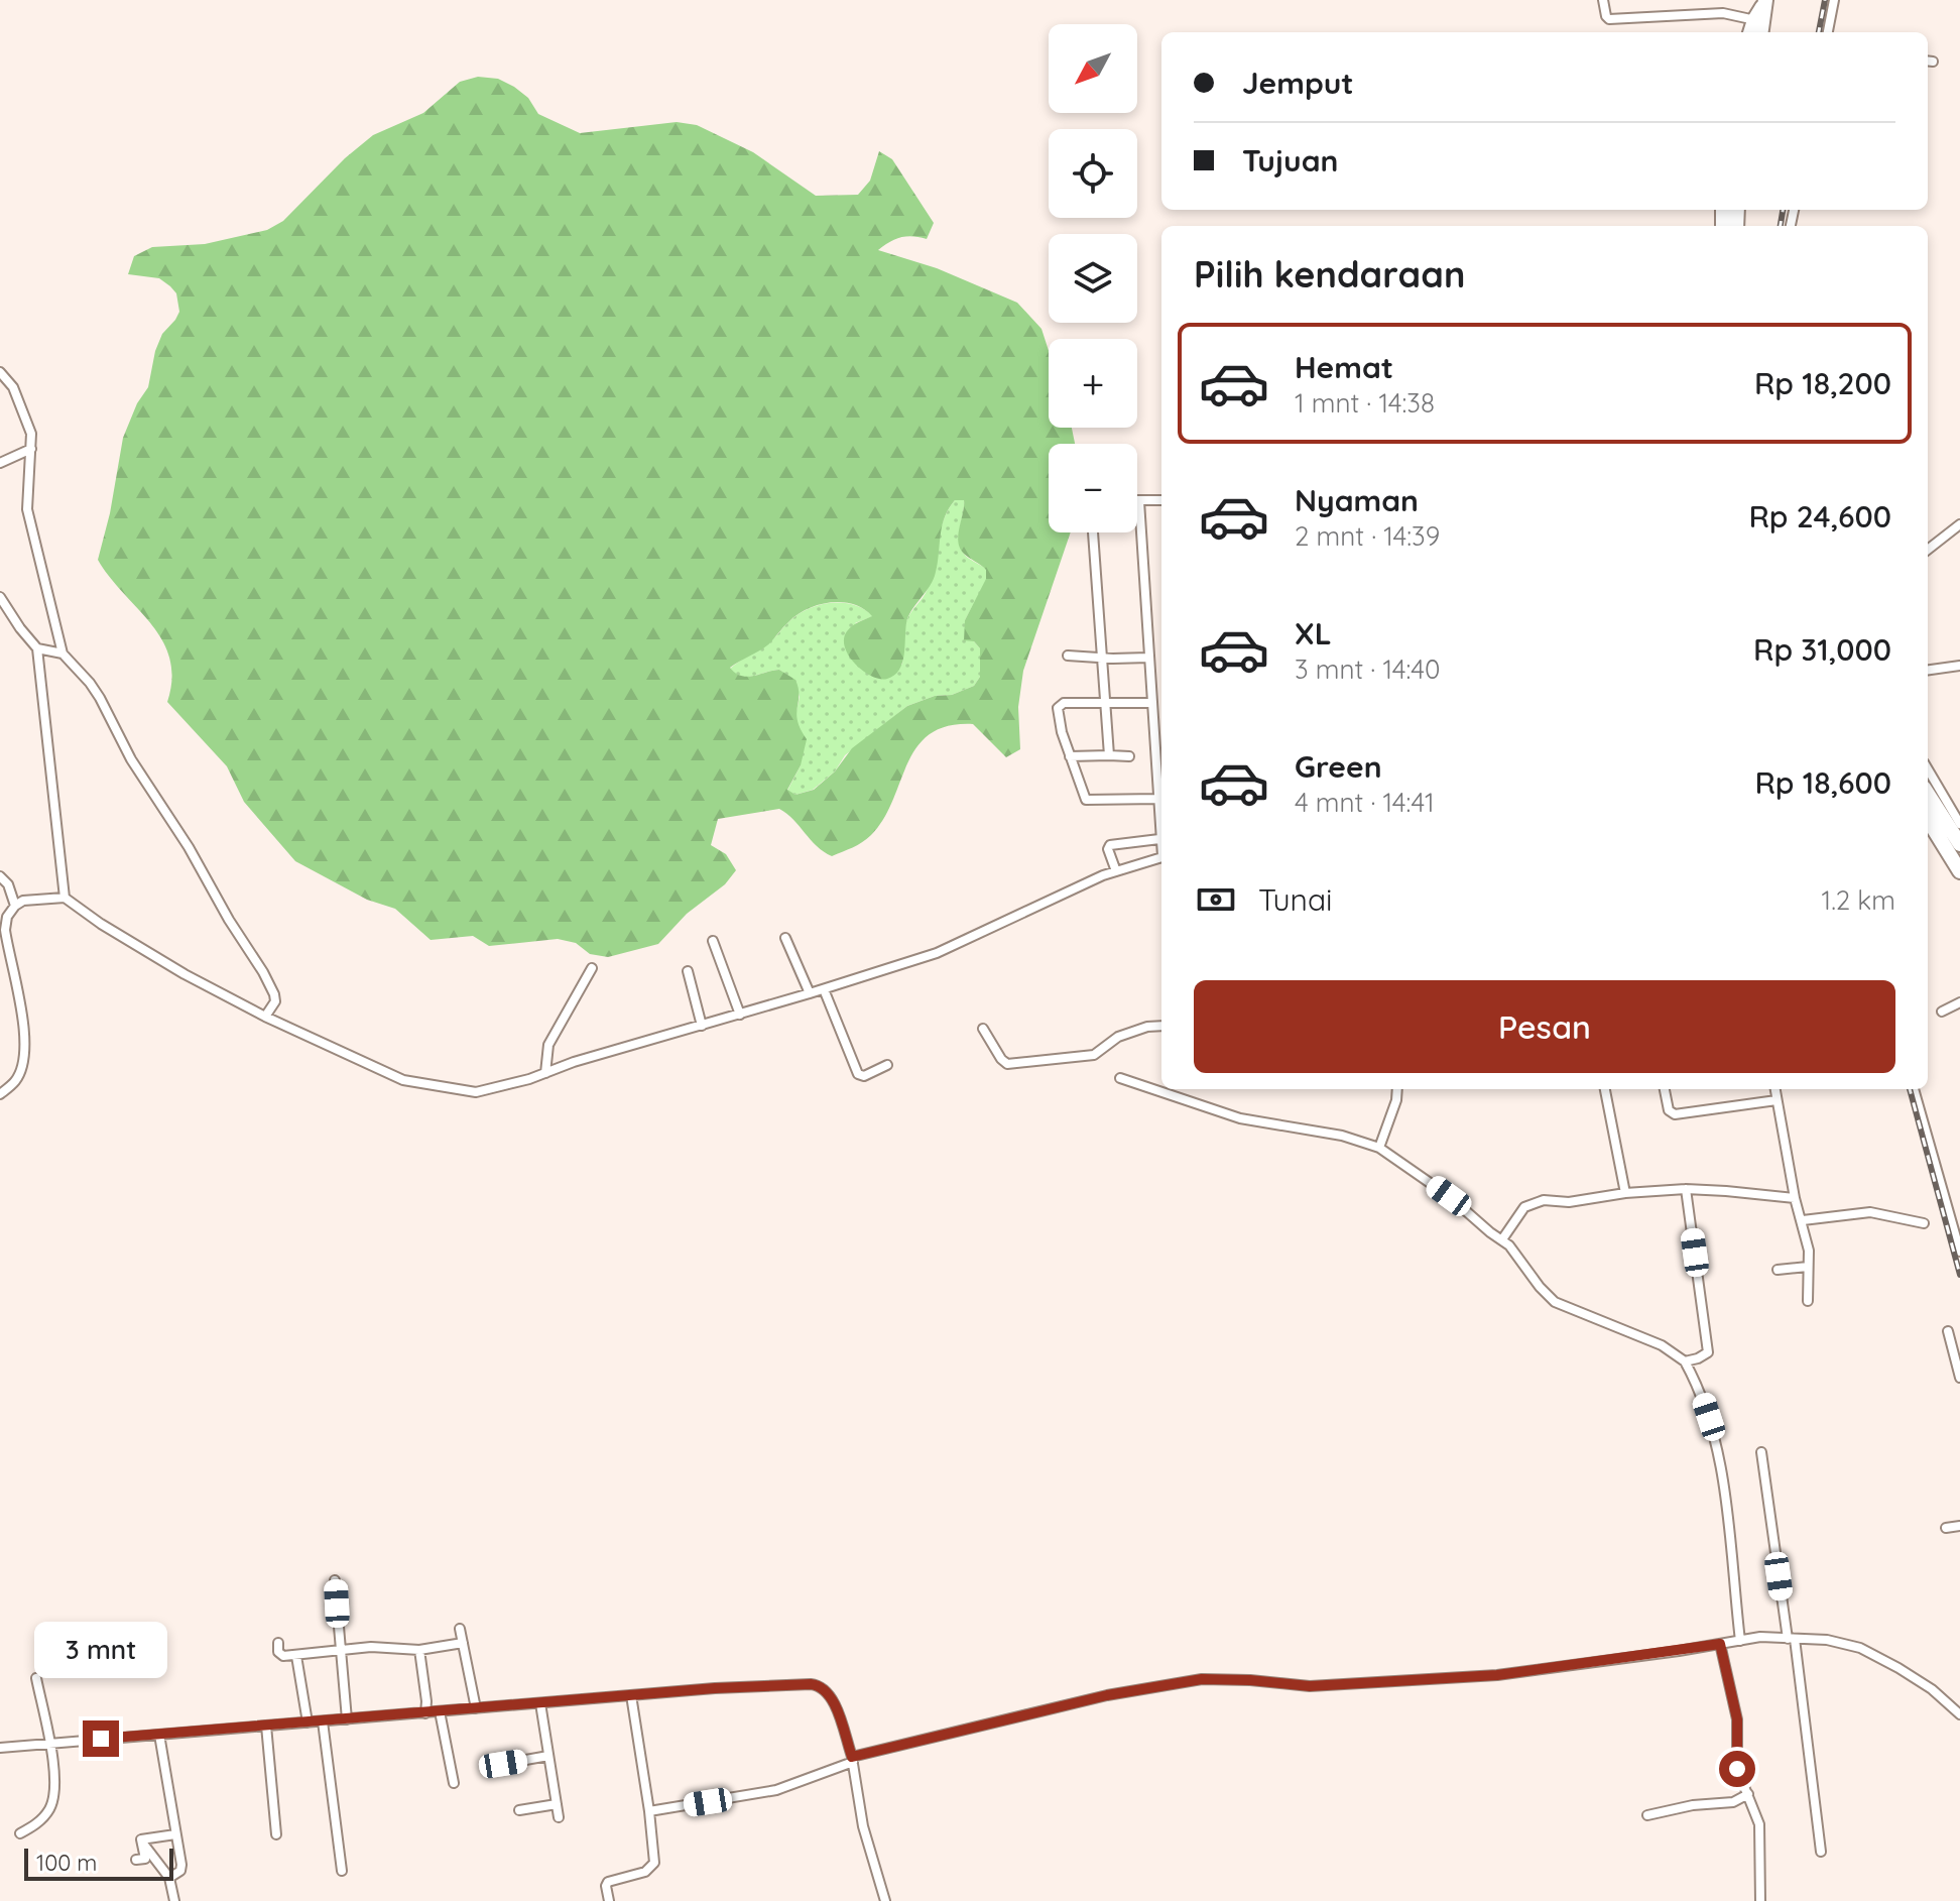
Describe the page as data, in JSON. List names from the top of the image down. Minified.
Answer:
{"scale_bar":"100 m","north":"bottom left","page":{"map_buttons":["+","−"],"banner":["Jemput","Tujuan"],"heading":"Pilih kendaraan","list":[{"name":"Hemat","note":"1 mnt · 14:38","value":"Rp 18,200"},{"name":"Nyaman","note":"2 mnt · 14:39","value":"Rp 24,600"},{"name":"XL","note":"3 mnt · 14:40","value":"Rp 31,000"},{"name":"Green","note":"4 mnt · 14:41","value":"Rp 18,600"}],"pay":["Tunai","1.2 km"],"buttons":"Pesan","bubble":"3 mnt","scale":"100 m"}}
